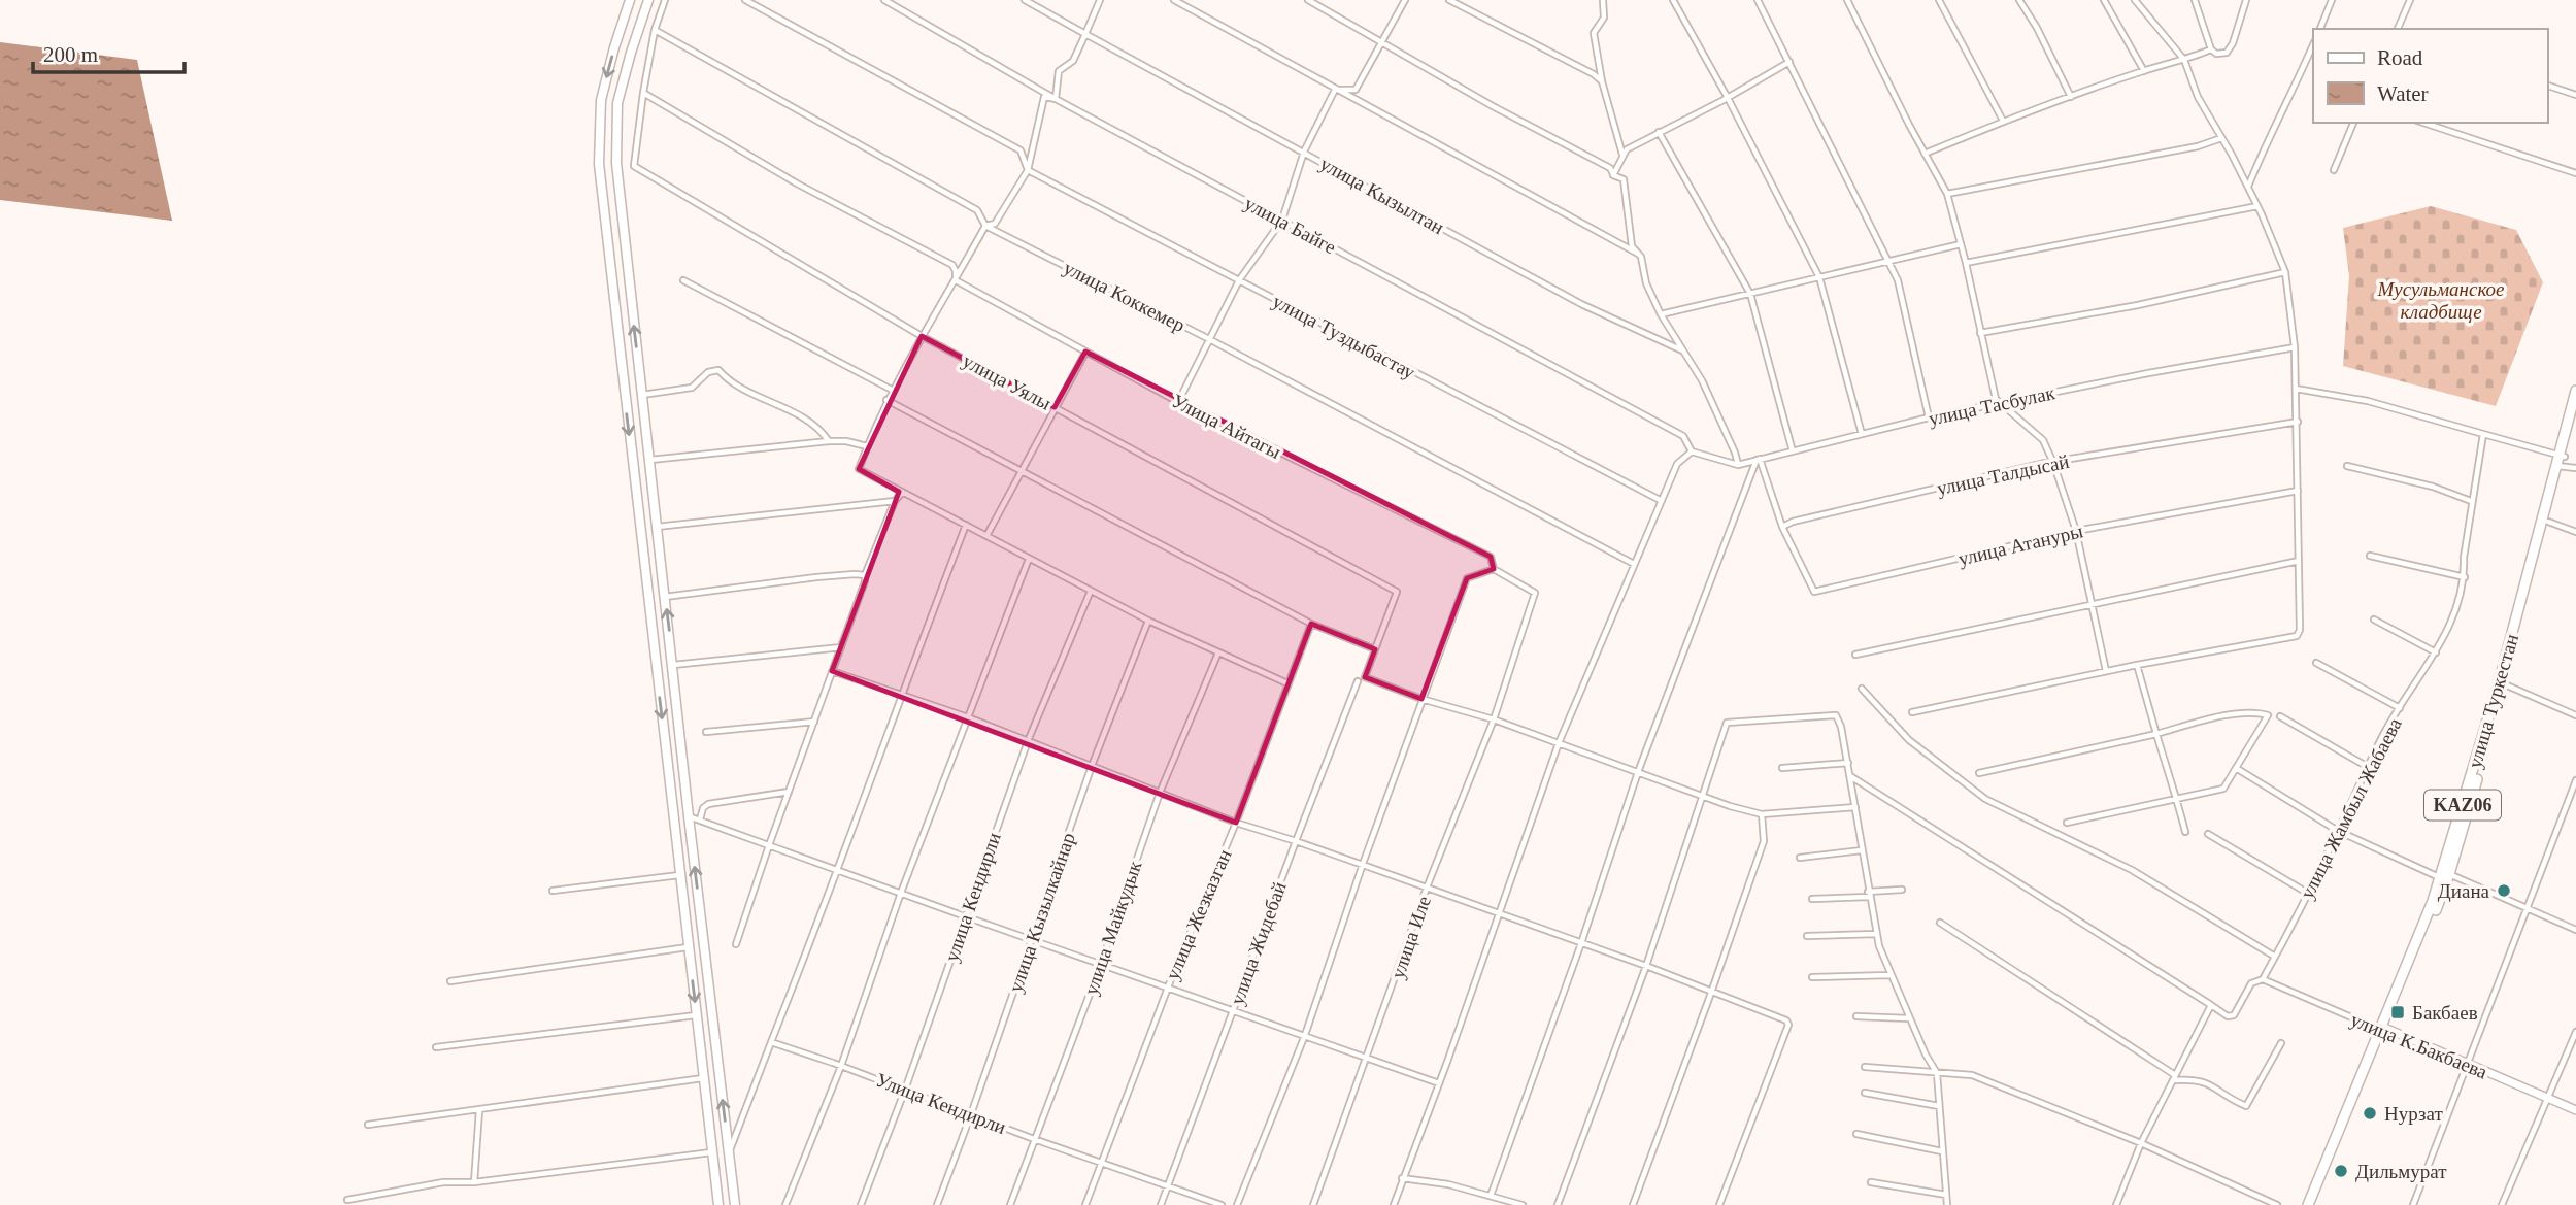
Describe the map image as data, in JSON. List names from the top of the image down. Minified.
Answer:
{"streets":{"highway":["улица Туркестан","KАZ06"],"street":["улица Кызылтан","улица Байге","улица Коккемер","улица Туздыбастау","улица Уялы","улица Тасбулак","Улица Айтагы","улица Талдысай","улица Атануры","улица Жамбыл Жабаева","улица Кендирли","улица Кызылкайнар","улица Жезказган","улица Майкудык","улица Иле","улица Жидебай","улица К.Бакбаева","Улица Кендирли"]},"crossings":[["улица Талдысай","улица Атануры"],["улица Туркестан","улица К.Бакбаева"],["улица Жамбыл Жабаева","улица К.Бакбаева"],["улица Кендирли","Улица Кендирли"],["улица Кызылкайнар","Улица Кендирли"],["улица Жезказган","Улица Кендирли"],["улица Майкудык","Улица Кендирли"],["улица Жидебай","Улица Кендирли"]],"parks":["Мусульманское кладбище"],"places":{"other":["Диана","Нурзат","Дильмурат"],"transit":["Бакбаев"]},"legend":["Road","Water"],"scale_bar":"200 m"}
